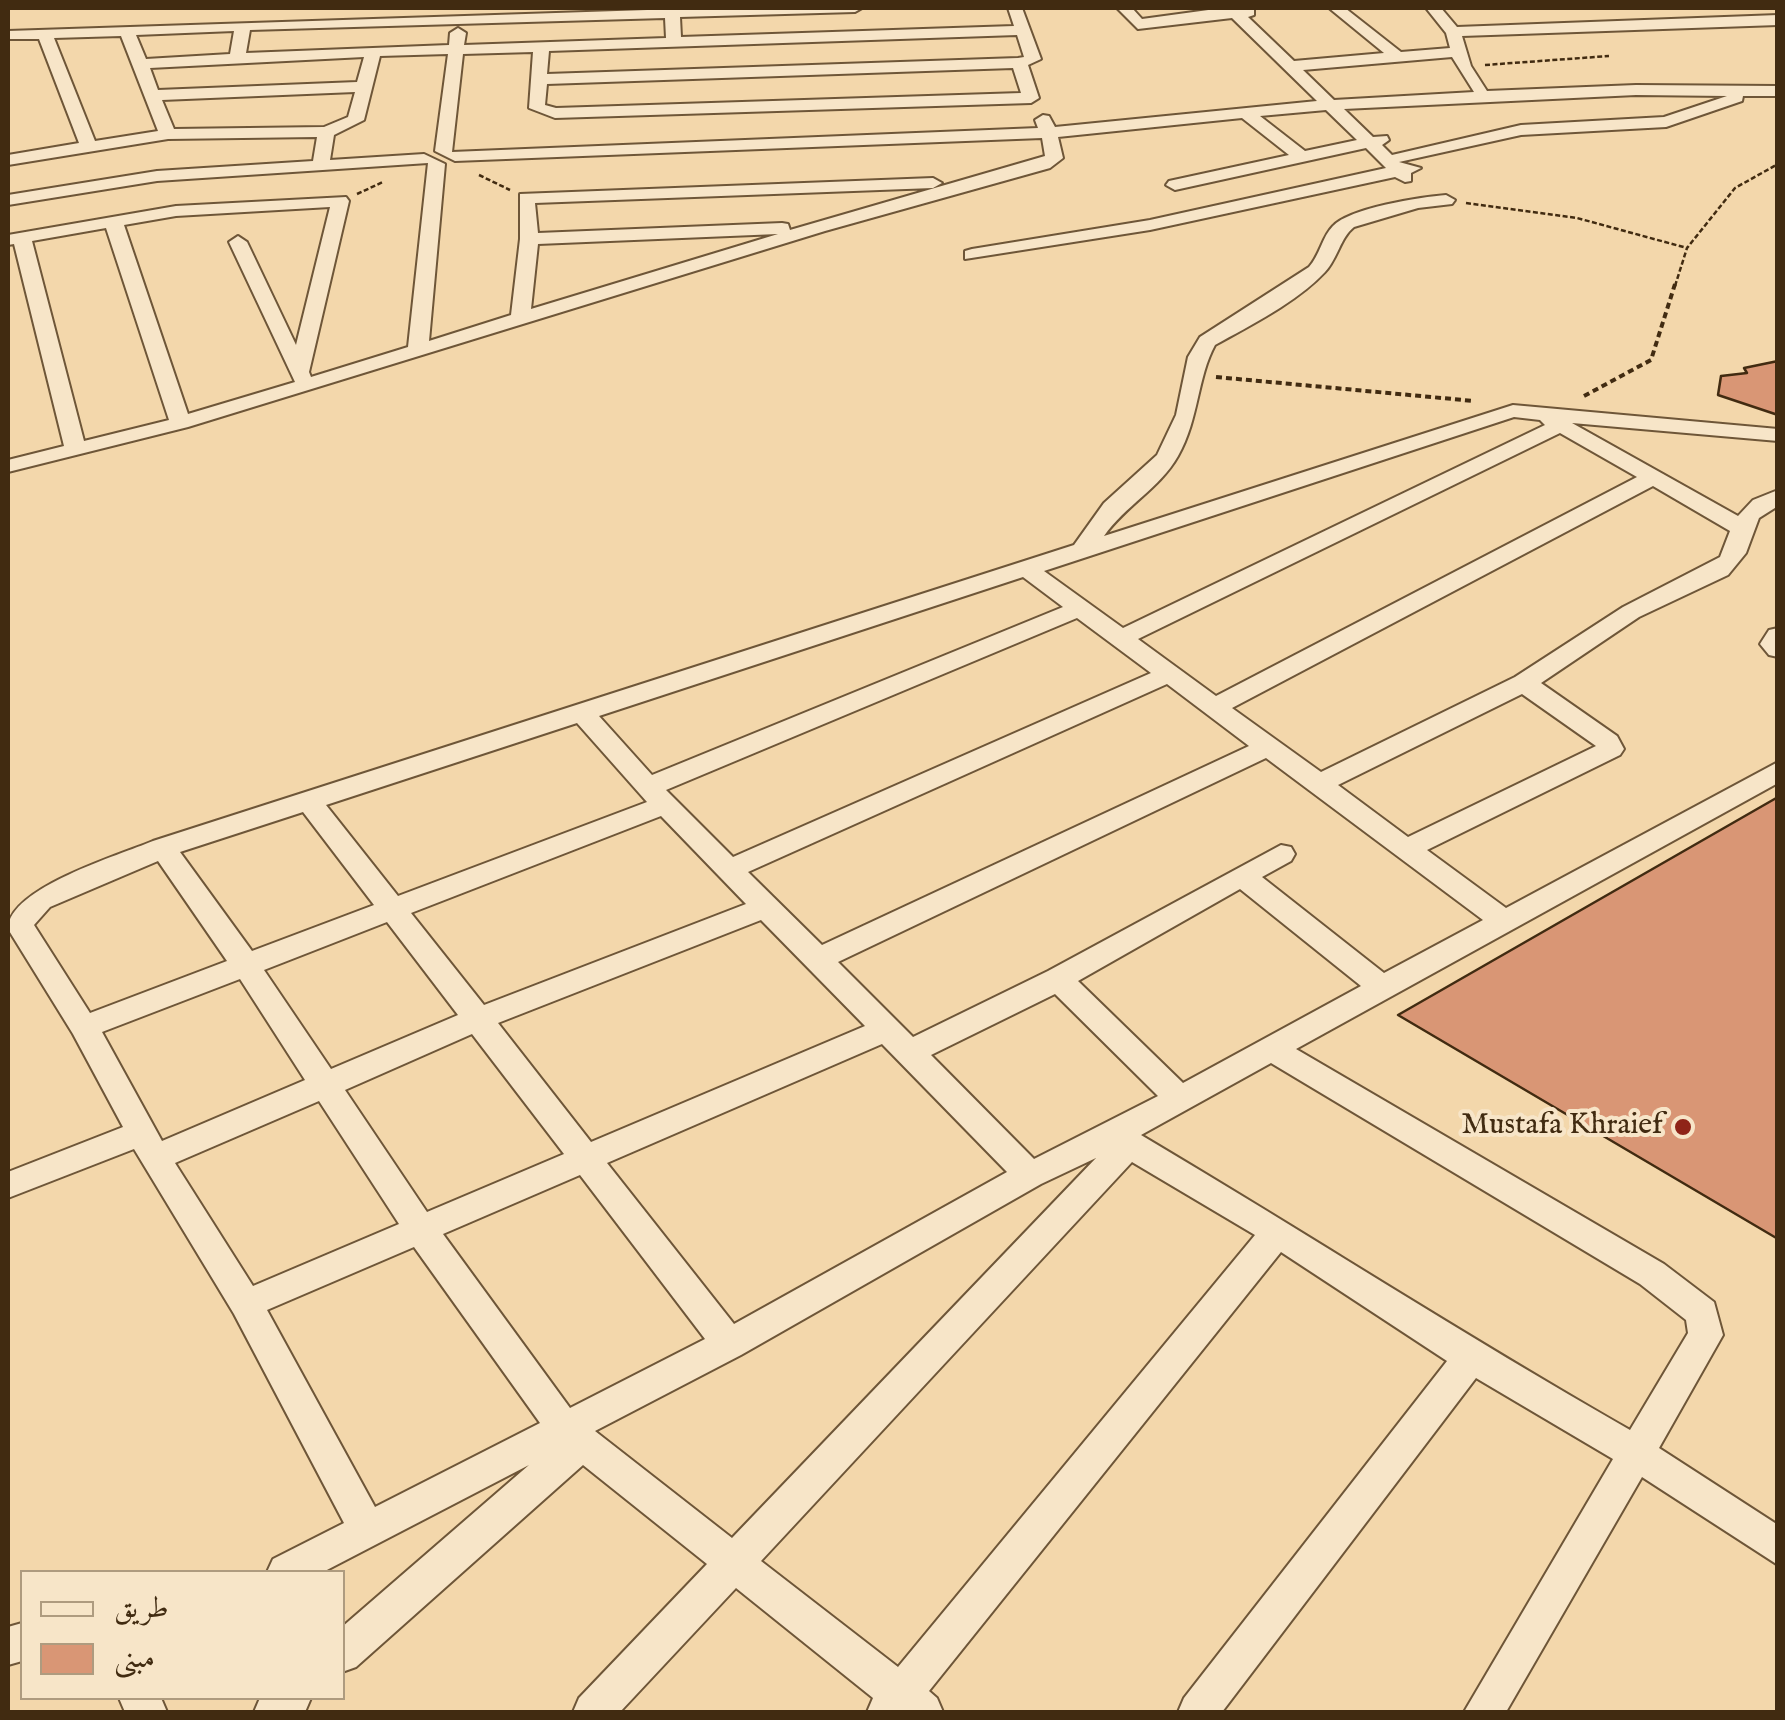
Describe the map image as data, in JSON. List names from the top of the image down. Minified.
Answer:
{"places":["Mustafa Khraief"],"legend":["طريق","مبنى"]}
